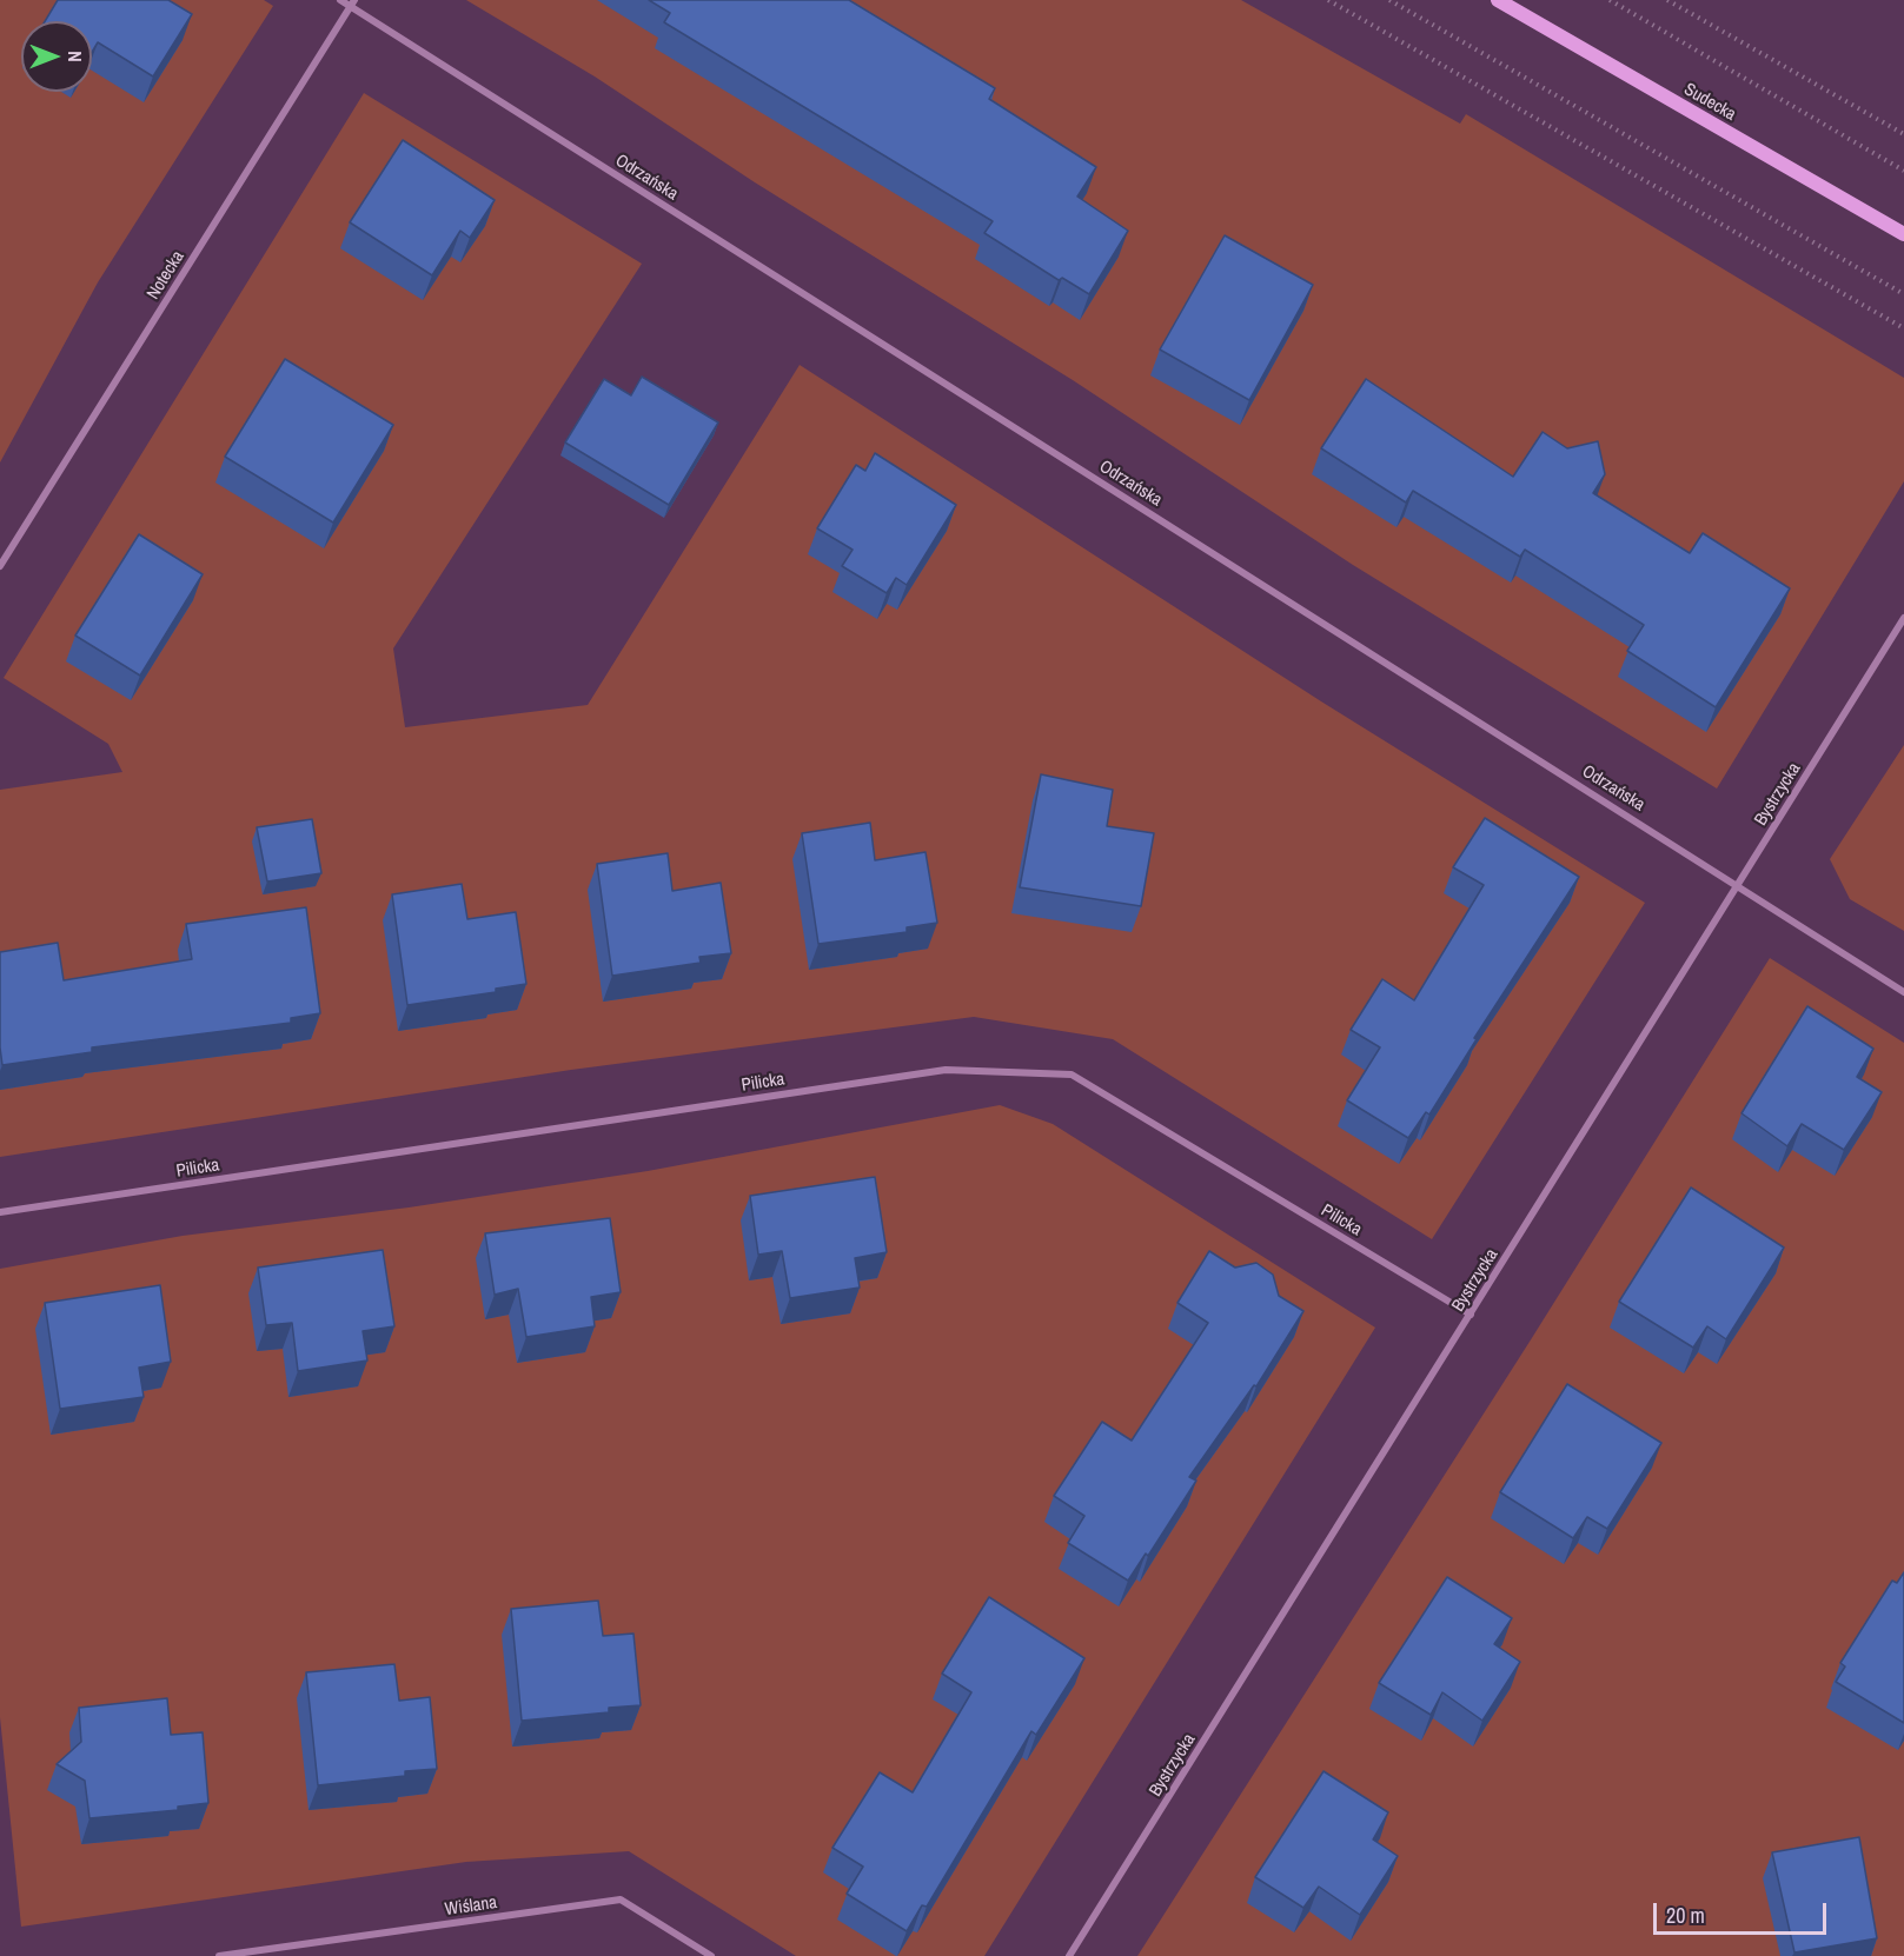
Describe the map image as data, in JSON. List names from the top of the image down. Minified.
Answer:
{"streets":{"street":["Sudecka","Odrzańska","Notecka","Bystrzycka","Pilicka","Wiślana"]},"crossings":[["Odrzańska","Notecka"],["Odrzańska","Bystrzycka"],["Bystrzycka","Pilicka"]],"scale_bar":"20 m","north":"right"}
